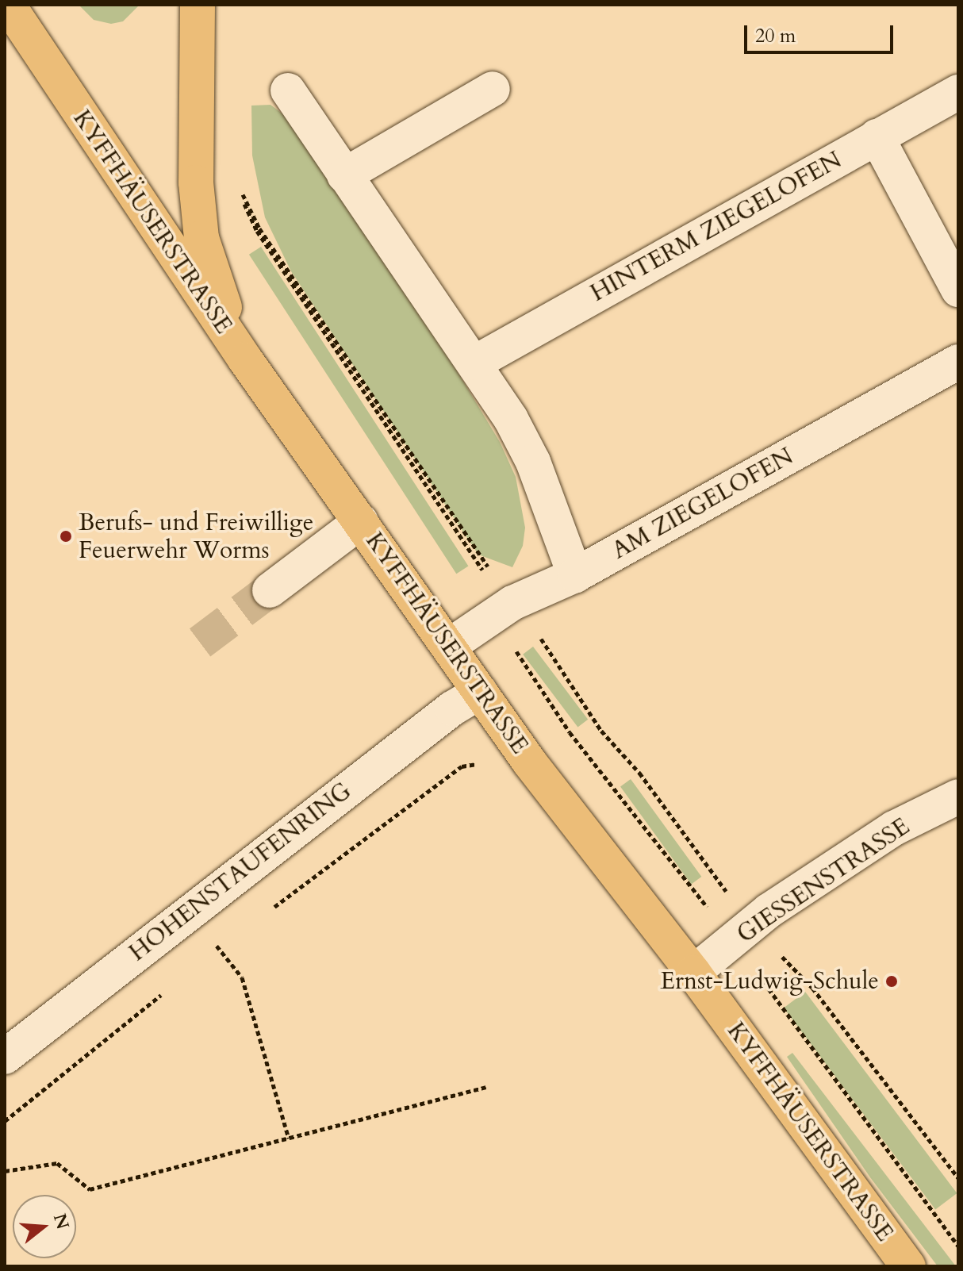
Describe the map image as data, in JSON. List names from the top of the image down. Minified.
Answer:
{"streets":{"main road":["KYFFHÄUSERSTRASSE"],"street":["HINTERM ZIEGELOFEN","AM ZIEGELOFEN","HOHENSTAUFENRING","GIESSENSTRASSE"]},"crossings":[["KYFFHÄUSERSTRASSE","AM ZIEGELOFEN"],["KYFFHÄUSERSTRASSE","HOHENSTAUFENRING"],["KYFFHÄUSERSTRASSE","GIESSENSTRASSE"]],"places":["Berufs- und Freiwillige Feuerwehr Worms","Ernst-Ludwig-Schule"],"scale_bar":"20 m","north":"right"}
